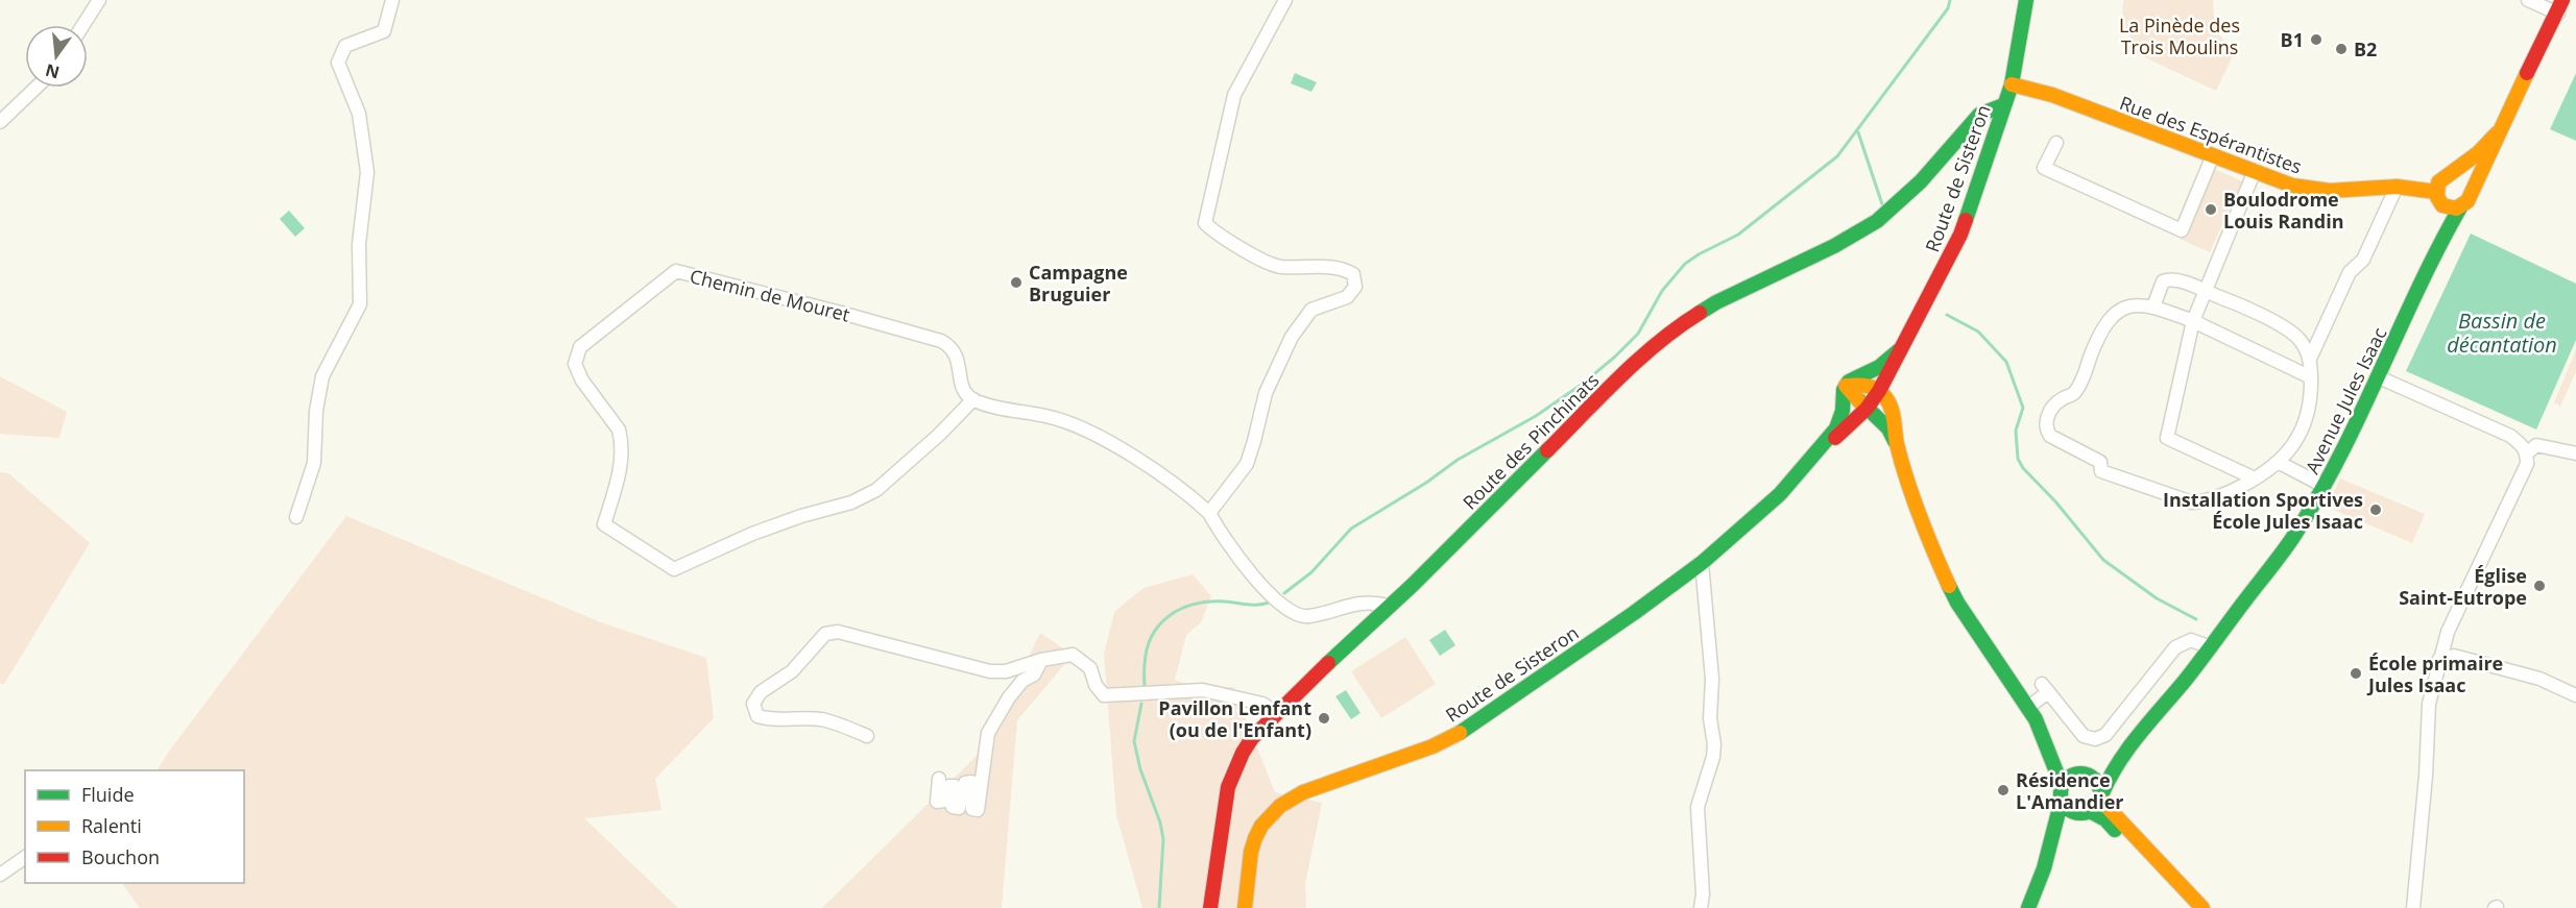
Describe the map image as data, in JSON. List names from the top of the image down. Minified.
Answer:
{"streets":{"main road":["Rue des Espérantistes","Route de Sisteron","Avenue Jules Isaac","Route des Pinchinats"],"street":["Chemin de Mouret"]},"crossings":[["Rue des Espérantistes","Route de Sisteron"],["Rue des Espérantistes","Avenue Jules Isaac"],["Route de Sisteron","Route des Pinchinats"]],"water":["Bassin de décantation"],"parks":["La Pinède des Trois Moulins"],"places":["B1","B2","Boulodrome Louis Randin","Campagne Bruguier","Installation Sportives École Jules Isaac","Église Saint-Eutrope","École primaire Jules Isaac","Pavillon Lenfant (ou de l'Enfant)","Résidence L'Amandier"],"legend":["Fluide","Ralenti","Bouchon"],"north":"bottom"}
